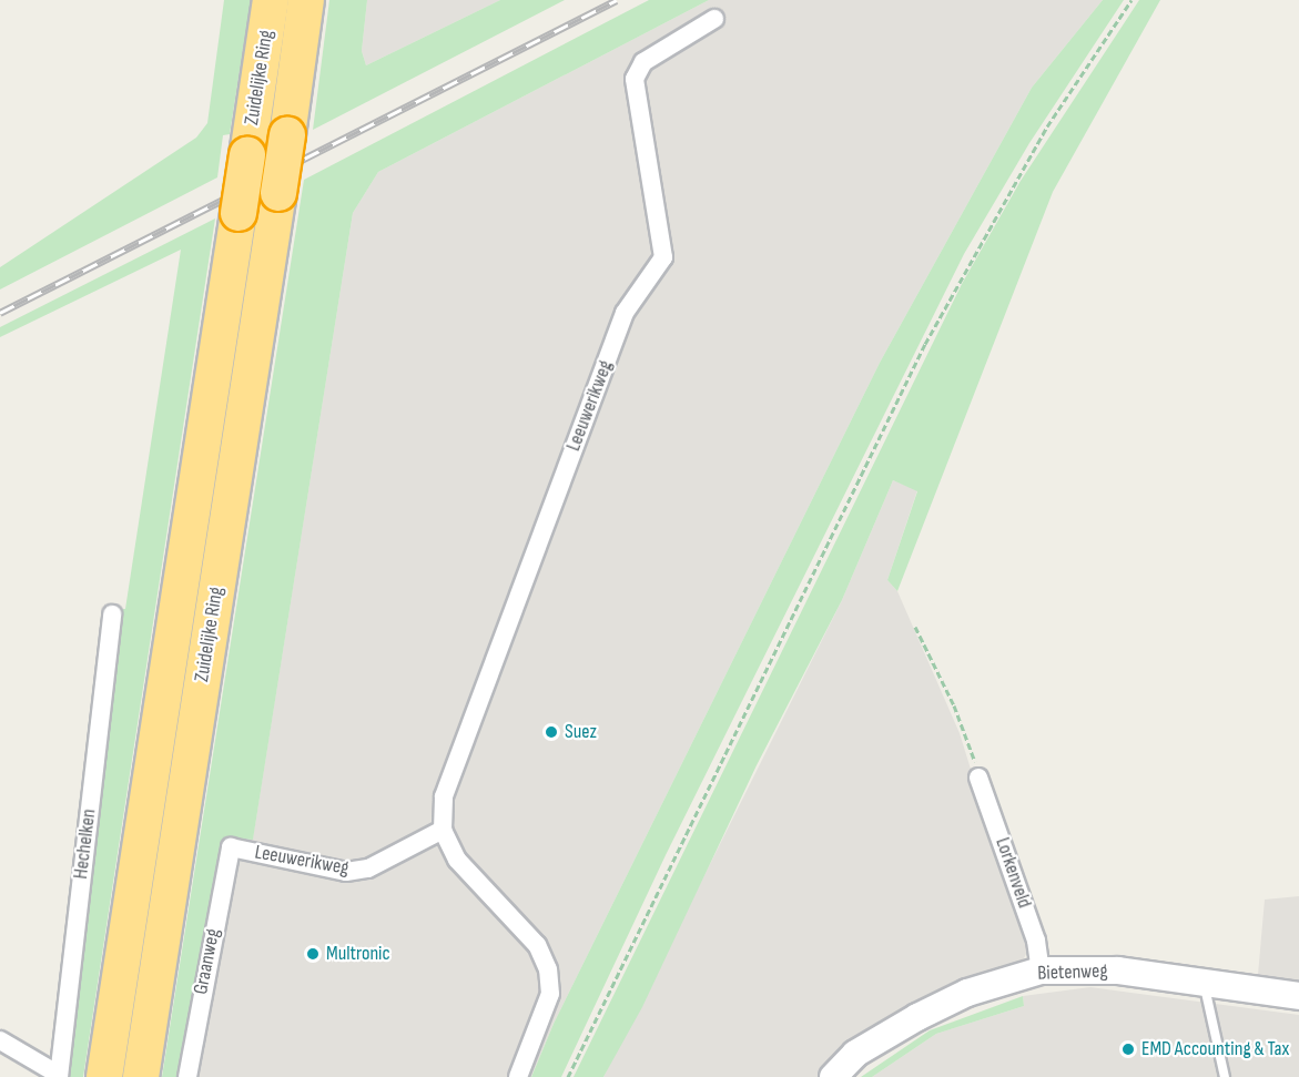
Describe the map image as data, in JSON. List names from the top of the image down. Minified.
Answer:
{"streets":{"highway":["Zuidelijke Ring"],"street":["Leeuwerikweg","Hechelken","Lorkenveld","Graanweg","Bietenweg"]},"crossings":[["Leeuwerikweg","Graanweg"],["Lorkenveld","Bietenweg"]],"places":["Suez","Multronic","EMD Accounting & Tax"]}
